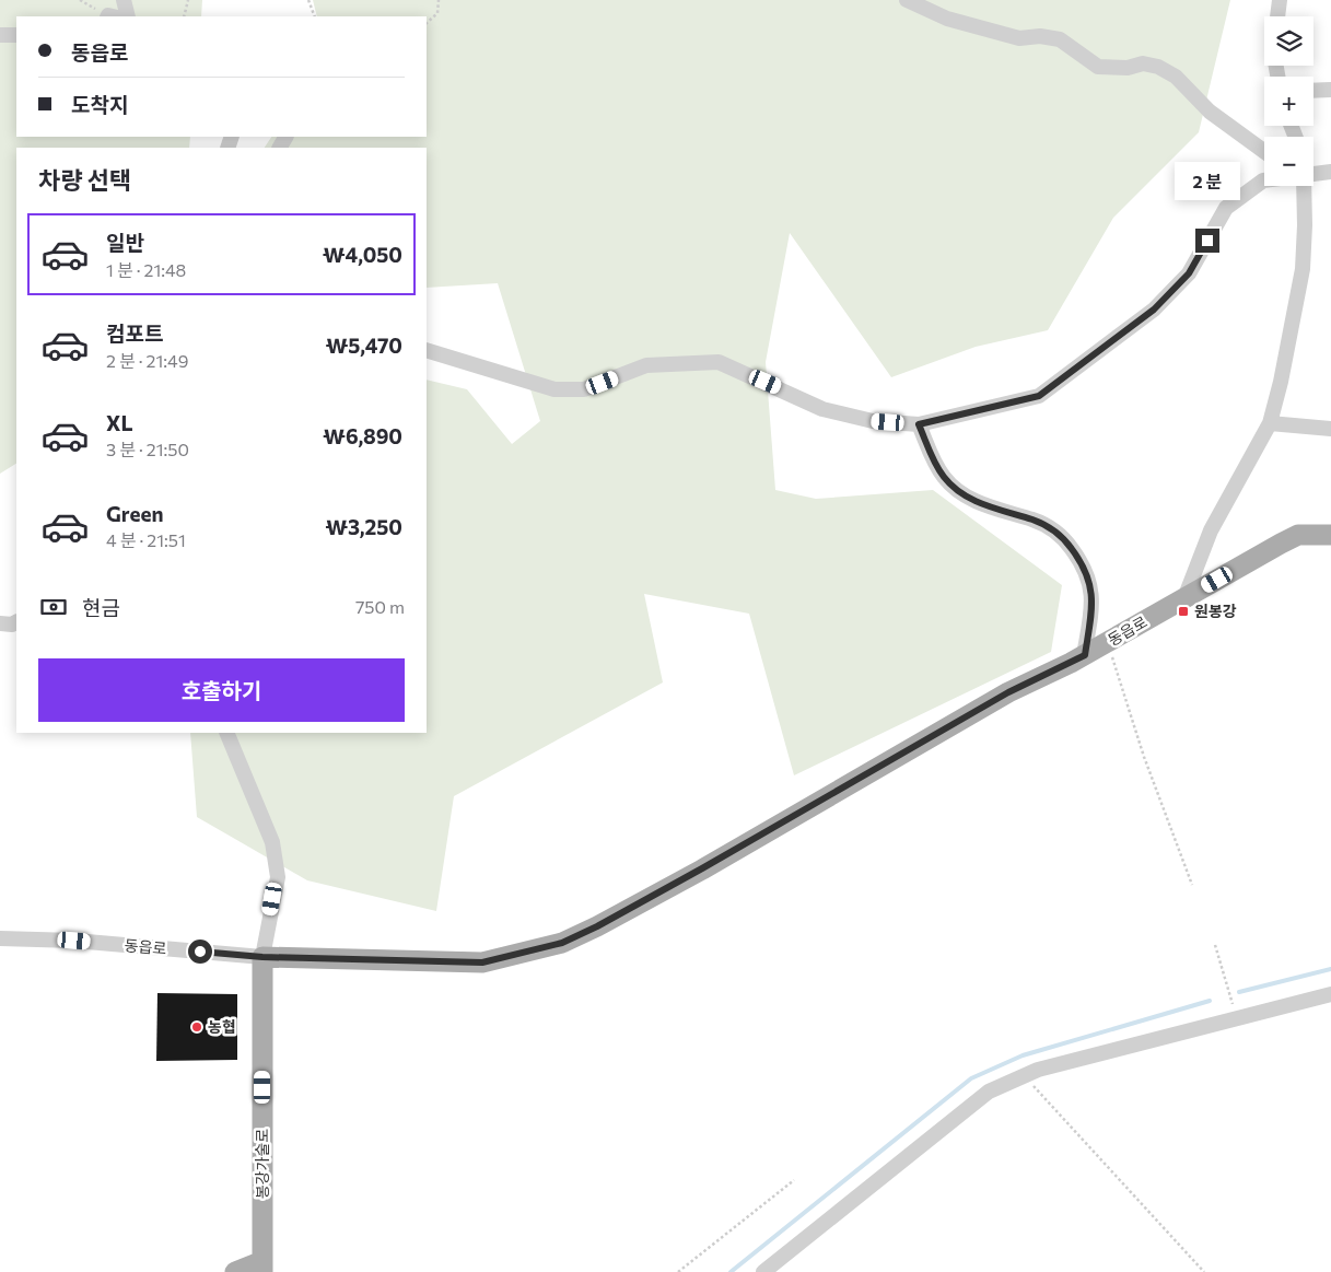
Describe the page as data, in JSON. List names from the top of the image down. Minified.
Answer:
{"streets":{"main road":["동읍로","봉강가술로"]},"crossings":[["동읍로","봉강가술로"]],"places":{"transit":["원봉강"],"other":["농협"]},"page":{"map_buttons":["+","−"],"banner":["동읍로","도착지"],"heading":"차량 선택","bubble":"2 분","list":[{"name":"일반","note":"1 분 · 21:48","value":"₩4,050"},{"name":"컴포트","note":"2 분 · 21:49","value":"₩5,470"},{"name":"XL","note":"3 분 · 21:50","value":"₩6,890"},{"name":"Green","note":"4 분 · 21:51","value":"₩3,250"}],"pay":["현금","750 m"],"buttons":"호출하기"}}
